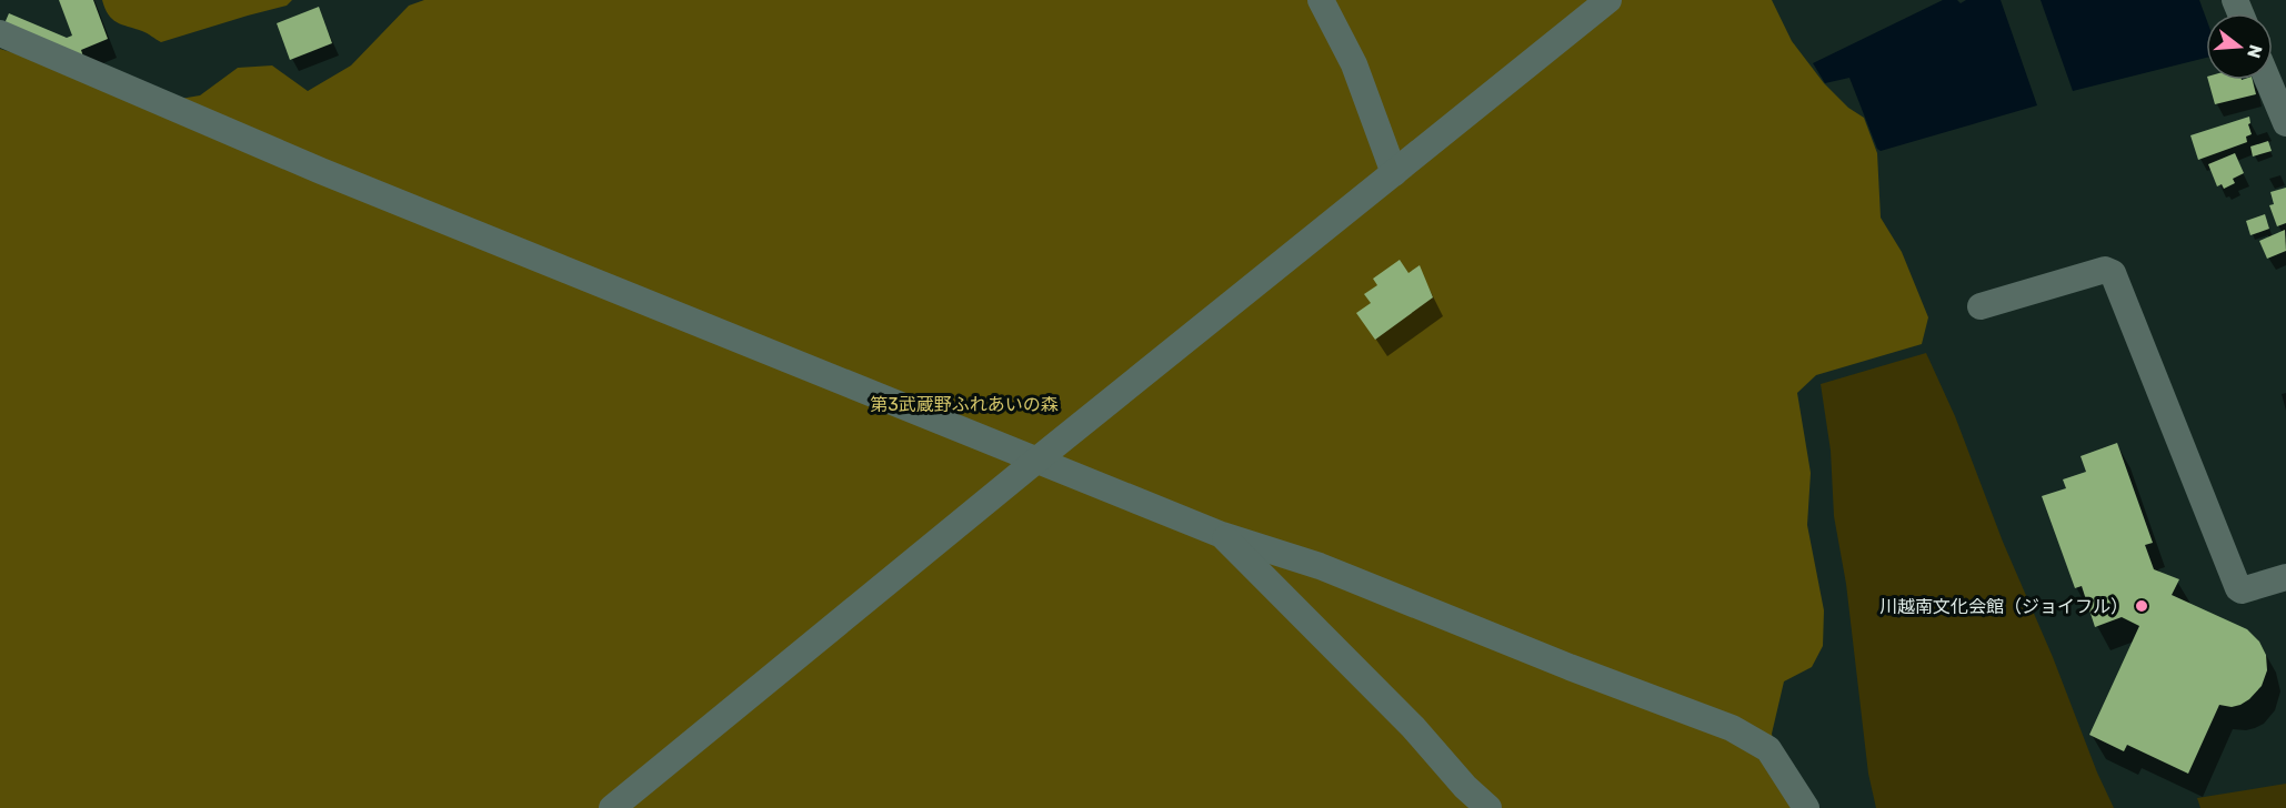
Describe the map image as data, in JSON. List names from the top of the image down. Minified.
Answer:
{"parks":["第3武蔵野ふれあいの森"],"places":["川越南文化会館（ジョイフル）"],"north":"right"}
